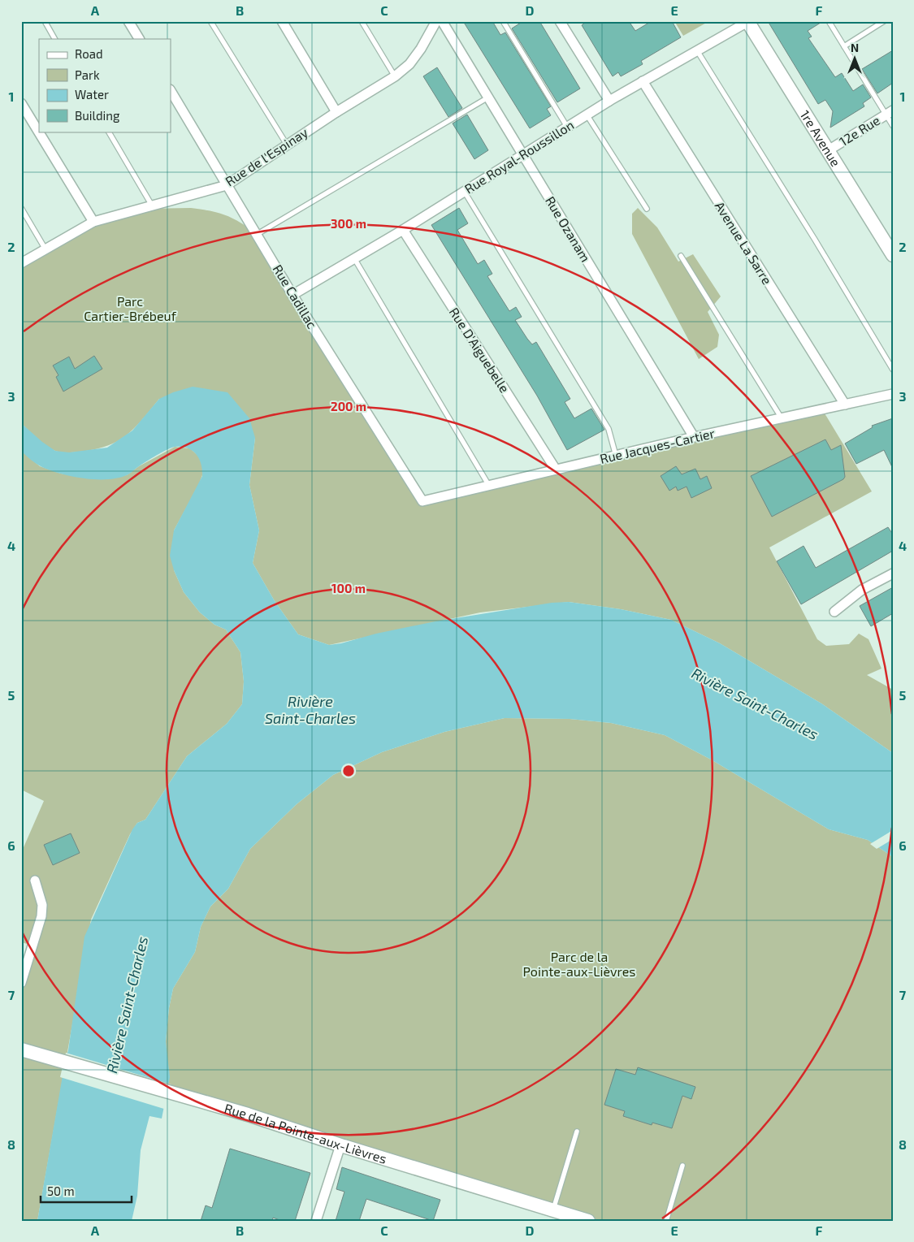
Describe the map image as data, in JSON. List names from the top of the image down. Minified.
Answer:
{"streets":{"street":["12e Rue","1re Avenue","Rue de l'Espinay","Rue Royal-Roussillon","Rue Ozanam","Avenue La Sarre","Rue Cadillac","Rue D'Aiguebelle","Rue Jacques-Cartier","Rue de la Pointe-aux-Lièvres"]},"crossings":[["12e Rue","1re Avenue"],["1re Avenue","Rue Royal-Roussillon"],["Rue de l'Espinay","Rue Cadillac"],["Rue Royal-Roussillon","Rue Ozanam"],["Rue Royal-Roussillon","Avenue La Sarre"],["Rue Royal-Roussillon","Rue Cadillac"],["Rue Royal-Roussillon","Rue D'Aiguebelle"],["Rue Ozanam","Rue Jacques-Cartier"],["Avenue La Sarre","Rue Jacques-Cartier"],["Rue Cadillac","Rue Jacques-Cartier"],["Rue D'Aiguebelle","Rue Jacques-Cartier"]],"water":["Rivière Saint-Charles"],"parks":["Parc Cartier-Brébeuf","Parc de la Pointe-aux-Lièvres"],"legend":["Road","Park","Water","Building"],"scale_bar":"50 m","north":"top","grid":{"columns":["A","B","C","D","E","F"],"rows":["1","2","3","4","5","6","7","8"]},"rings":["300 m","200 m","100 m"]}
